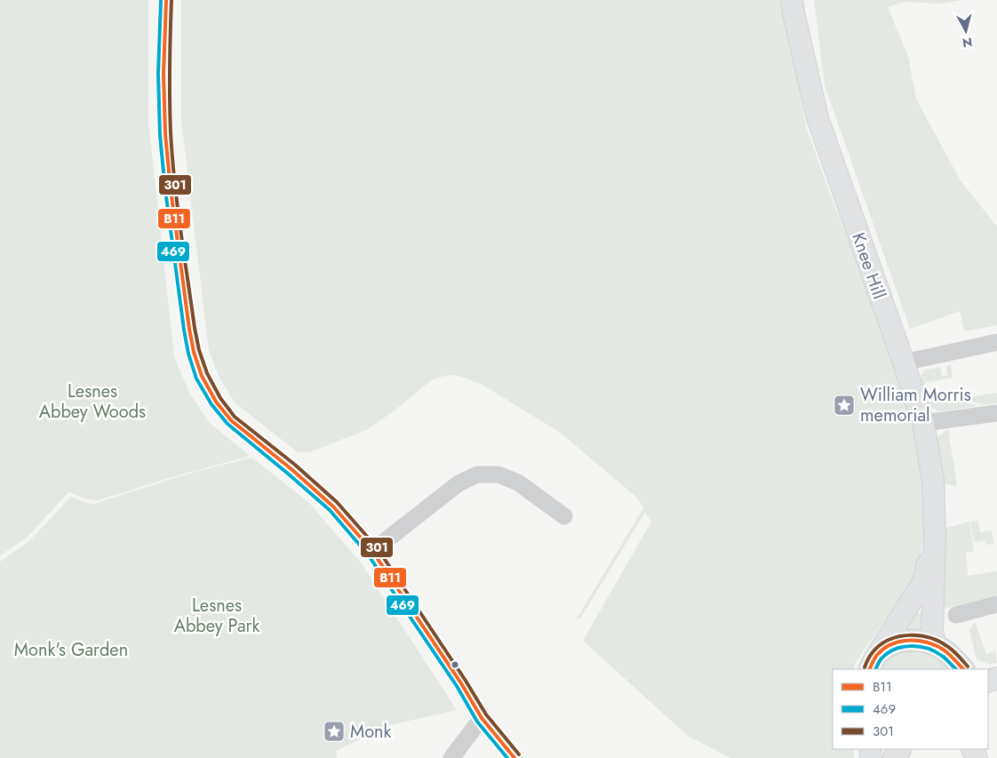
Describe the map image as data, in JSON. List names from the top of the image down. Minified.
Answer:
{"streets":{"main road":["Knee Hill"]},"parks":["Lesnes Abbey Woods","Lesnes Abbey Park","Monk's Garden"],"places":{"place":["William Morris memorial","Monk"]},"lines":["transit line B11","transit line 469","transit line 301"],"legend":["B11","469","301"],"north":"bottom"}
